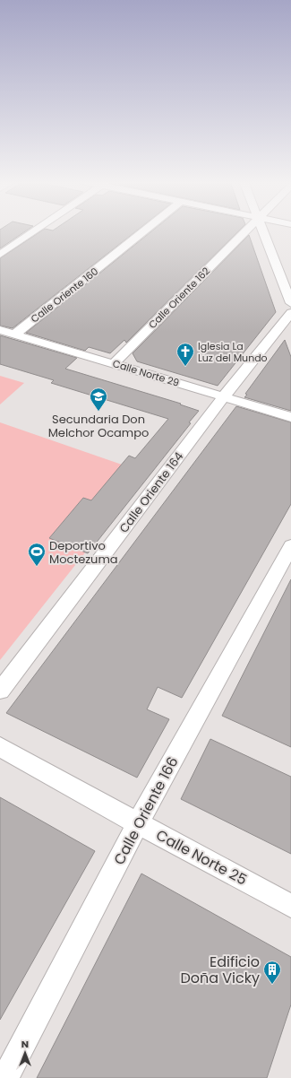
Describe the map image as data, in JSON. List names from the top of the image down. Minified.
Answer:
{"streets":{"street":["Calle Oriente 160","Calle Oriente 162","Calle Norte 29","Calle Oriente 164","Calle Oriente 166","Calle Norte 25"]},"crossings":[["Calle Oriente 160","Calle Norte 29"],["Calle Oriente 162","Calle Norte 29"],["Calle Norte 29","Calle Oriente 164"],["Calle Oriente 166","Calle Norte 25"]],"places":{"church":["Iglesia La Luz del Mundo"],"school or university":["Secundaria Don Melchor Ocampo"],"sports":["Deportivo Moctezuma"],"building":["Edificio Doña Vicky"]},"north":"top"}
